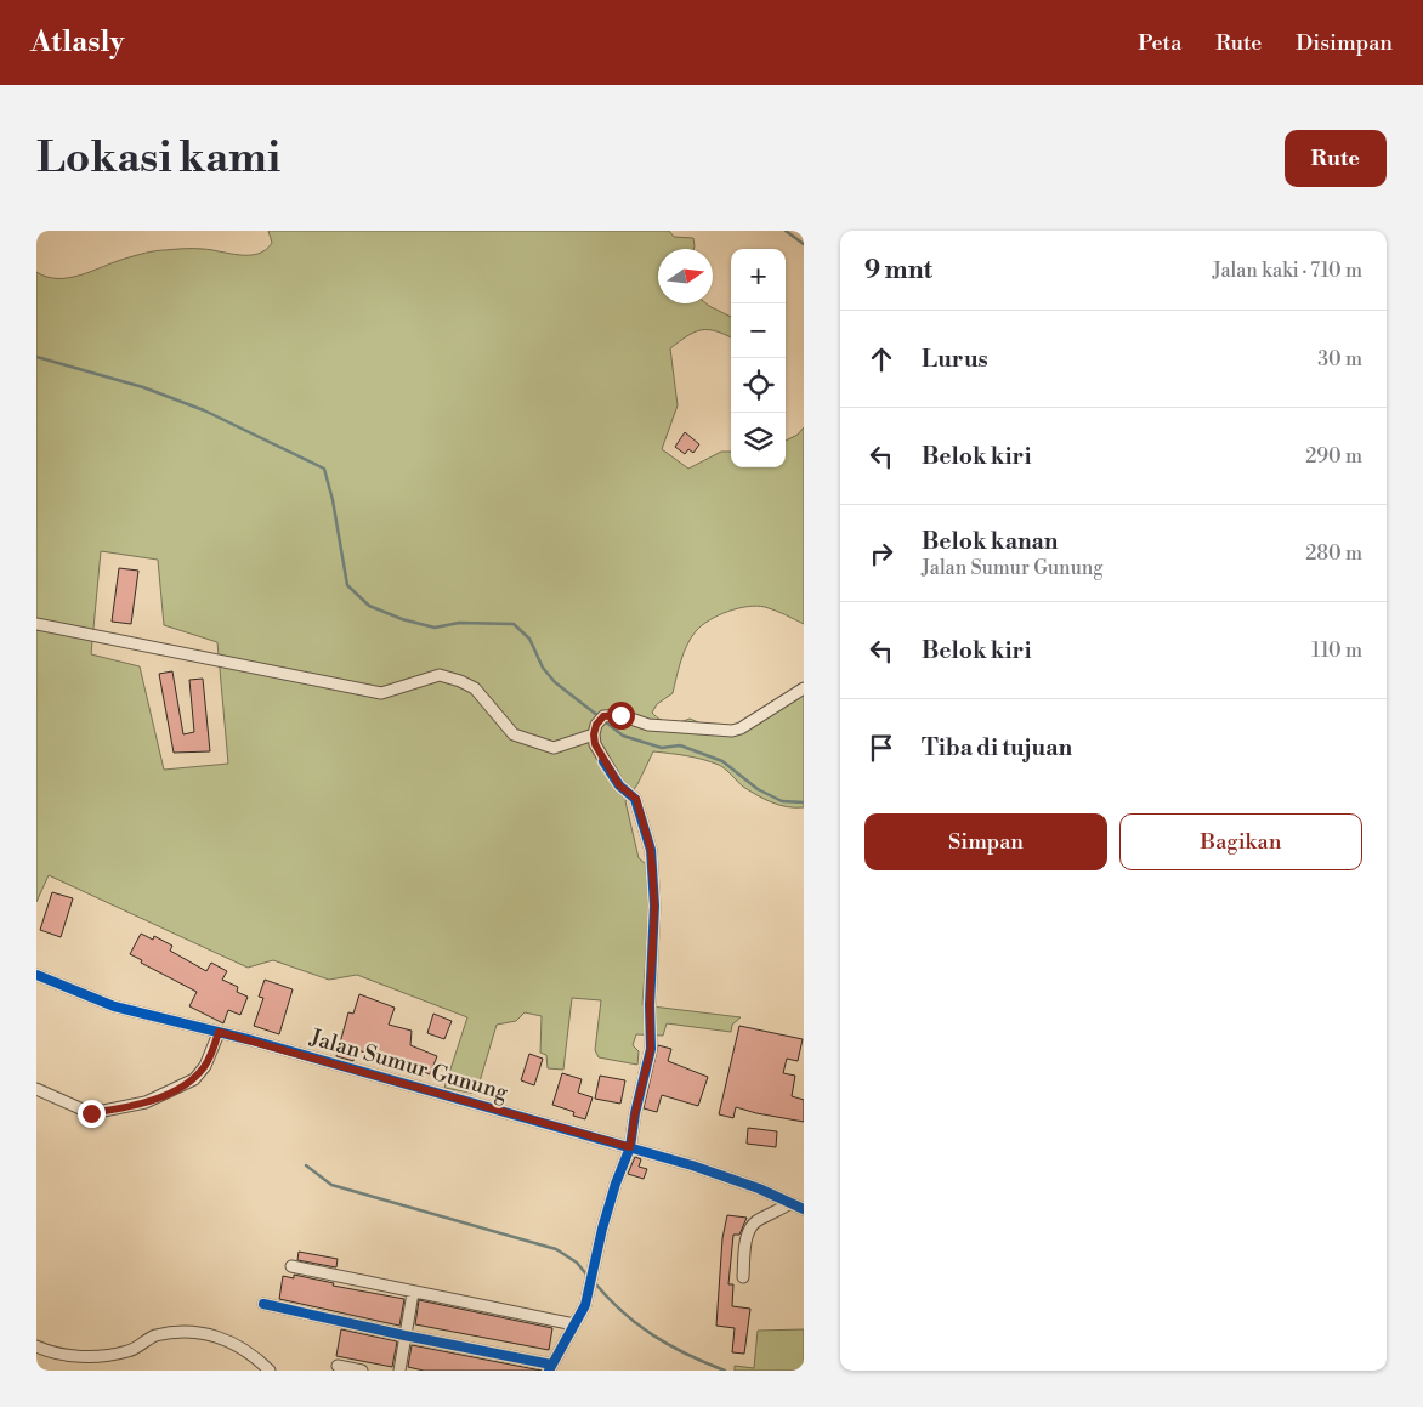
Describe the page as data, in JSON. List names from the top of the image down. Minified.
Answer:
{"streets":{"street":["Jalan Sumur Gunung"]},"north":"right","page":{"header":"Atlasly","nav":["Peta","Rute","Disimpan"],"buttons":["Rute",["Simpan","Bagikan"]],"title":"Lokasi kami","heading":["9 mnt","Jalan kaki · 710 m"],"map_buttons":["+","−"],"list":[["Lurus","30 m"],["Belok kiri","290 m"],["Belok kanan","Jalan Sumur Gunung","280 m"],["Belok kiri","110 m"],"Tiba di tujuan"]}}
